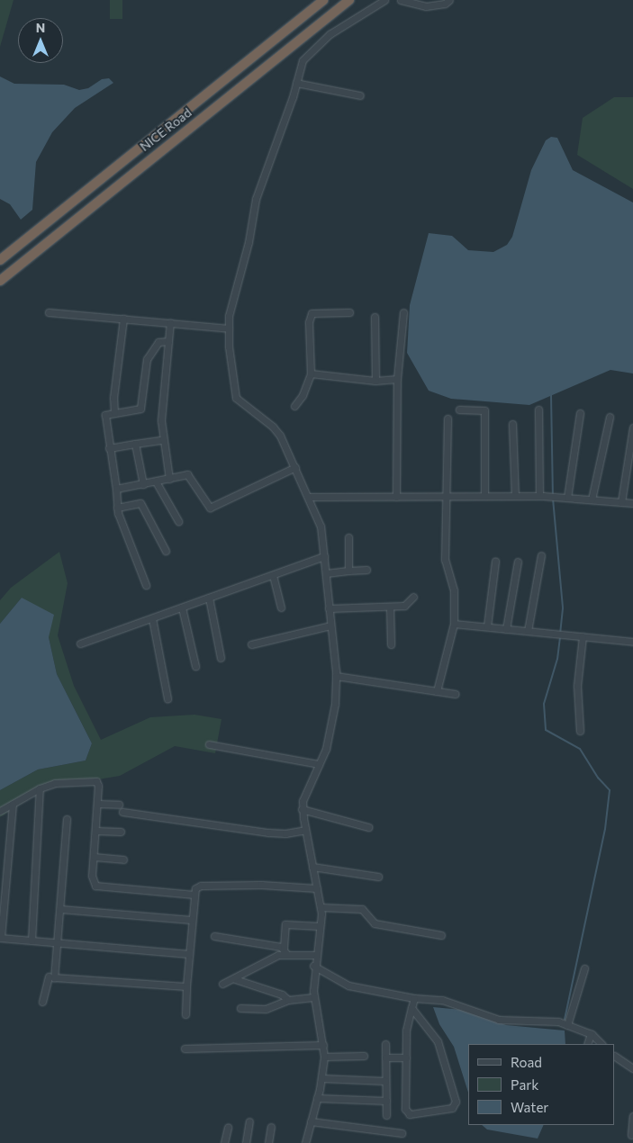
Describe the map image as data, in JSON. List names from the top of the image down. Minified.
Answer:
{"streets":{"highway":["NICE Road"]},"legend":["Road","Park","Water"],"north":"top"}
